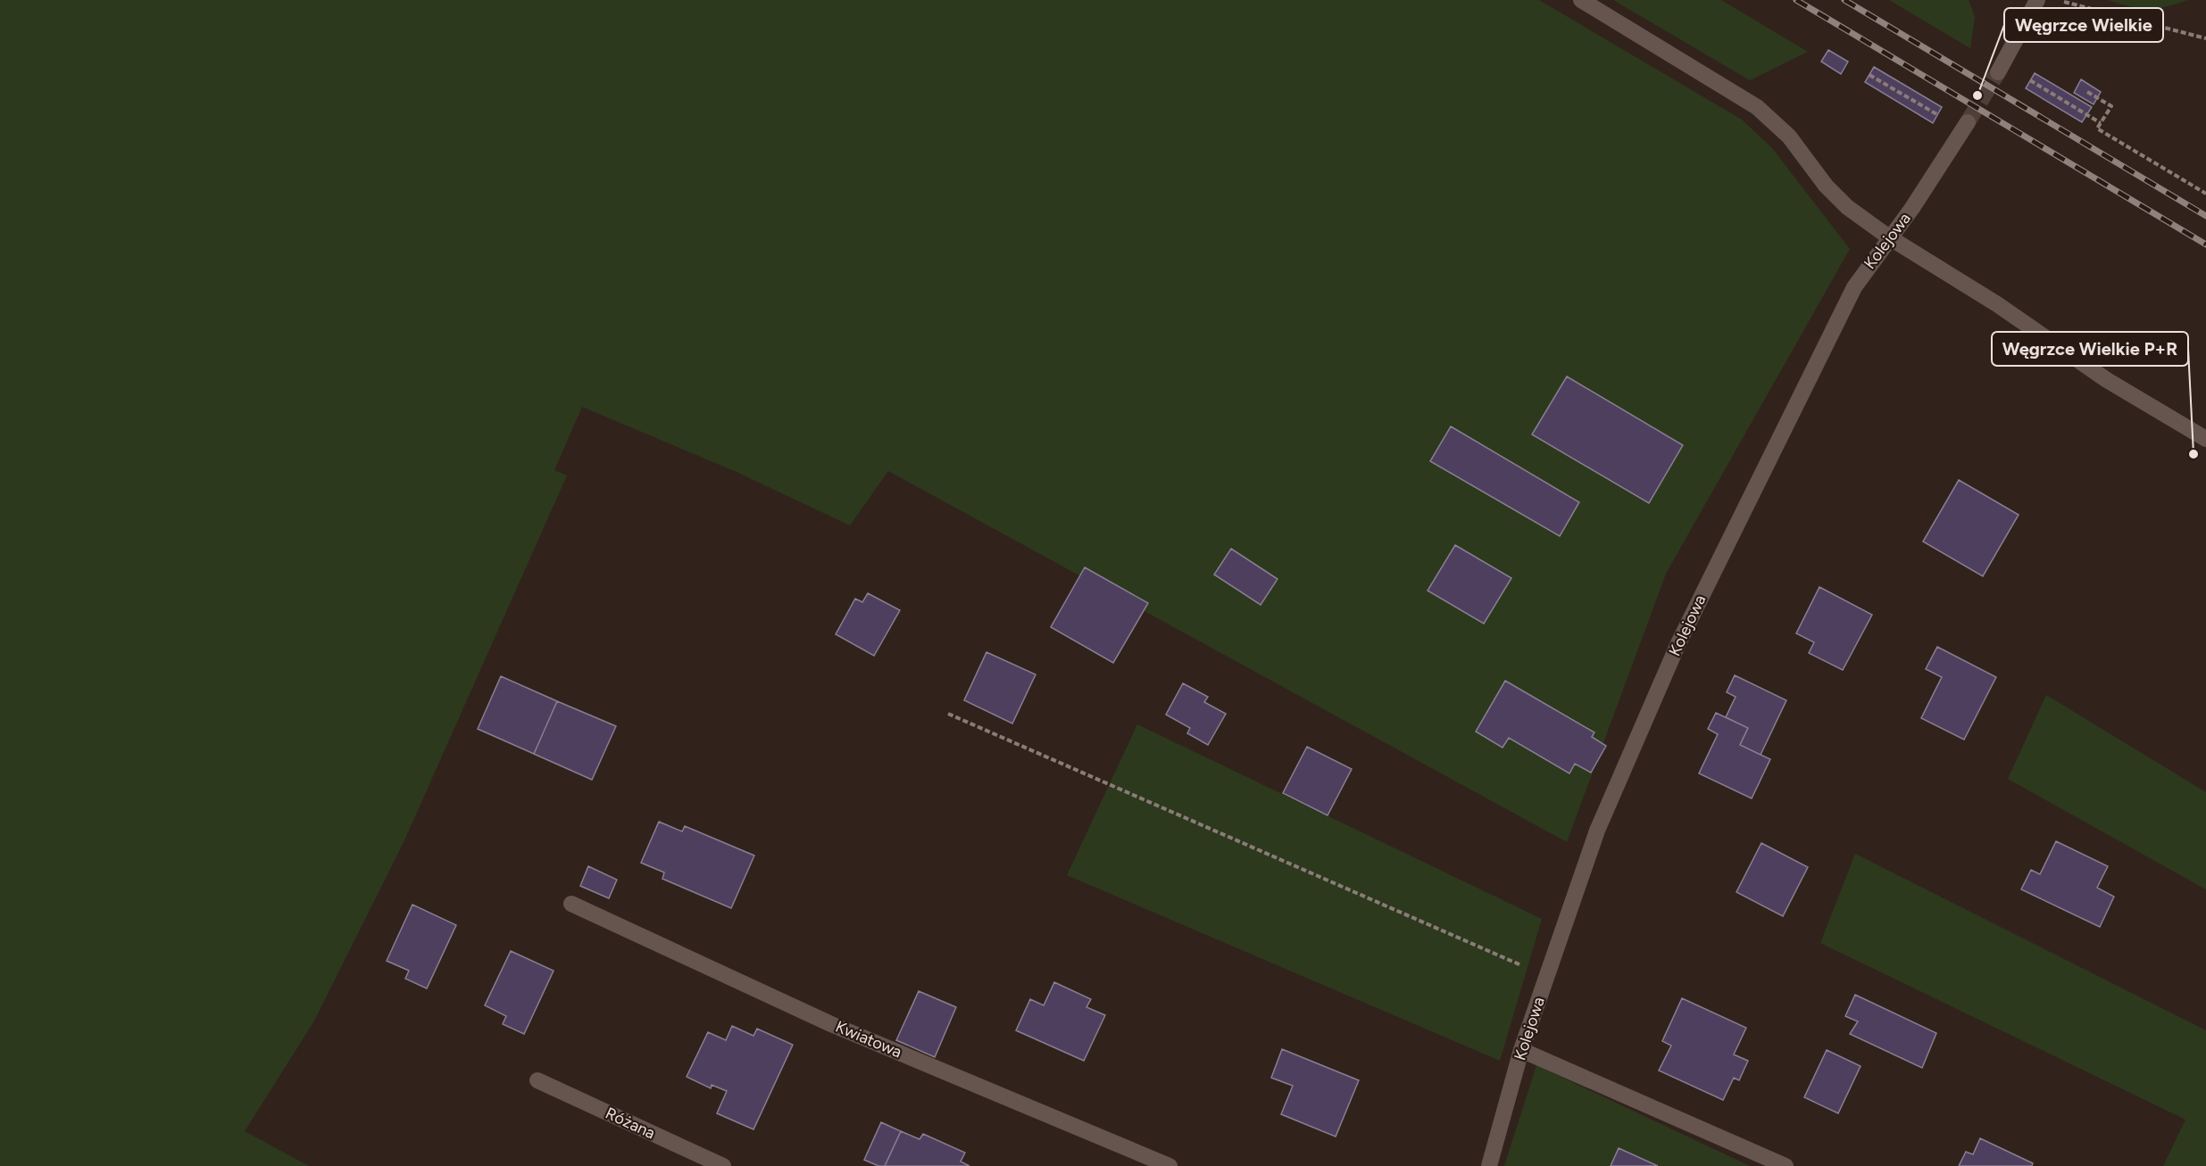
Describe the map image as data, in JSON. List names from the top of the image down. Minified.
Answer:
{"streets":{"street":["Kolejowa","Kwiatowa","Różana"]},"places":["Węgrzce Wielkie","Węgrzce Wielkie P+R"]}
